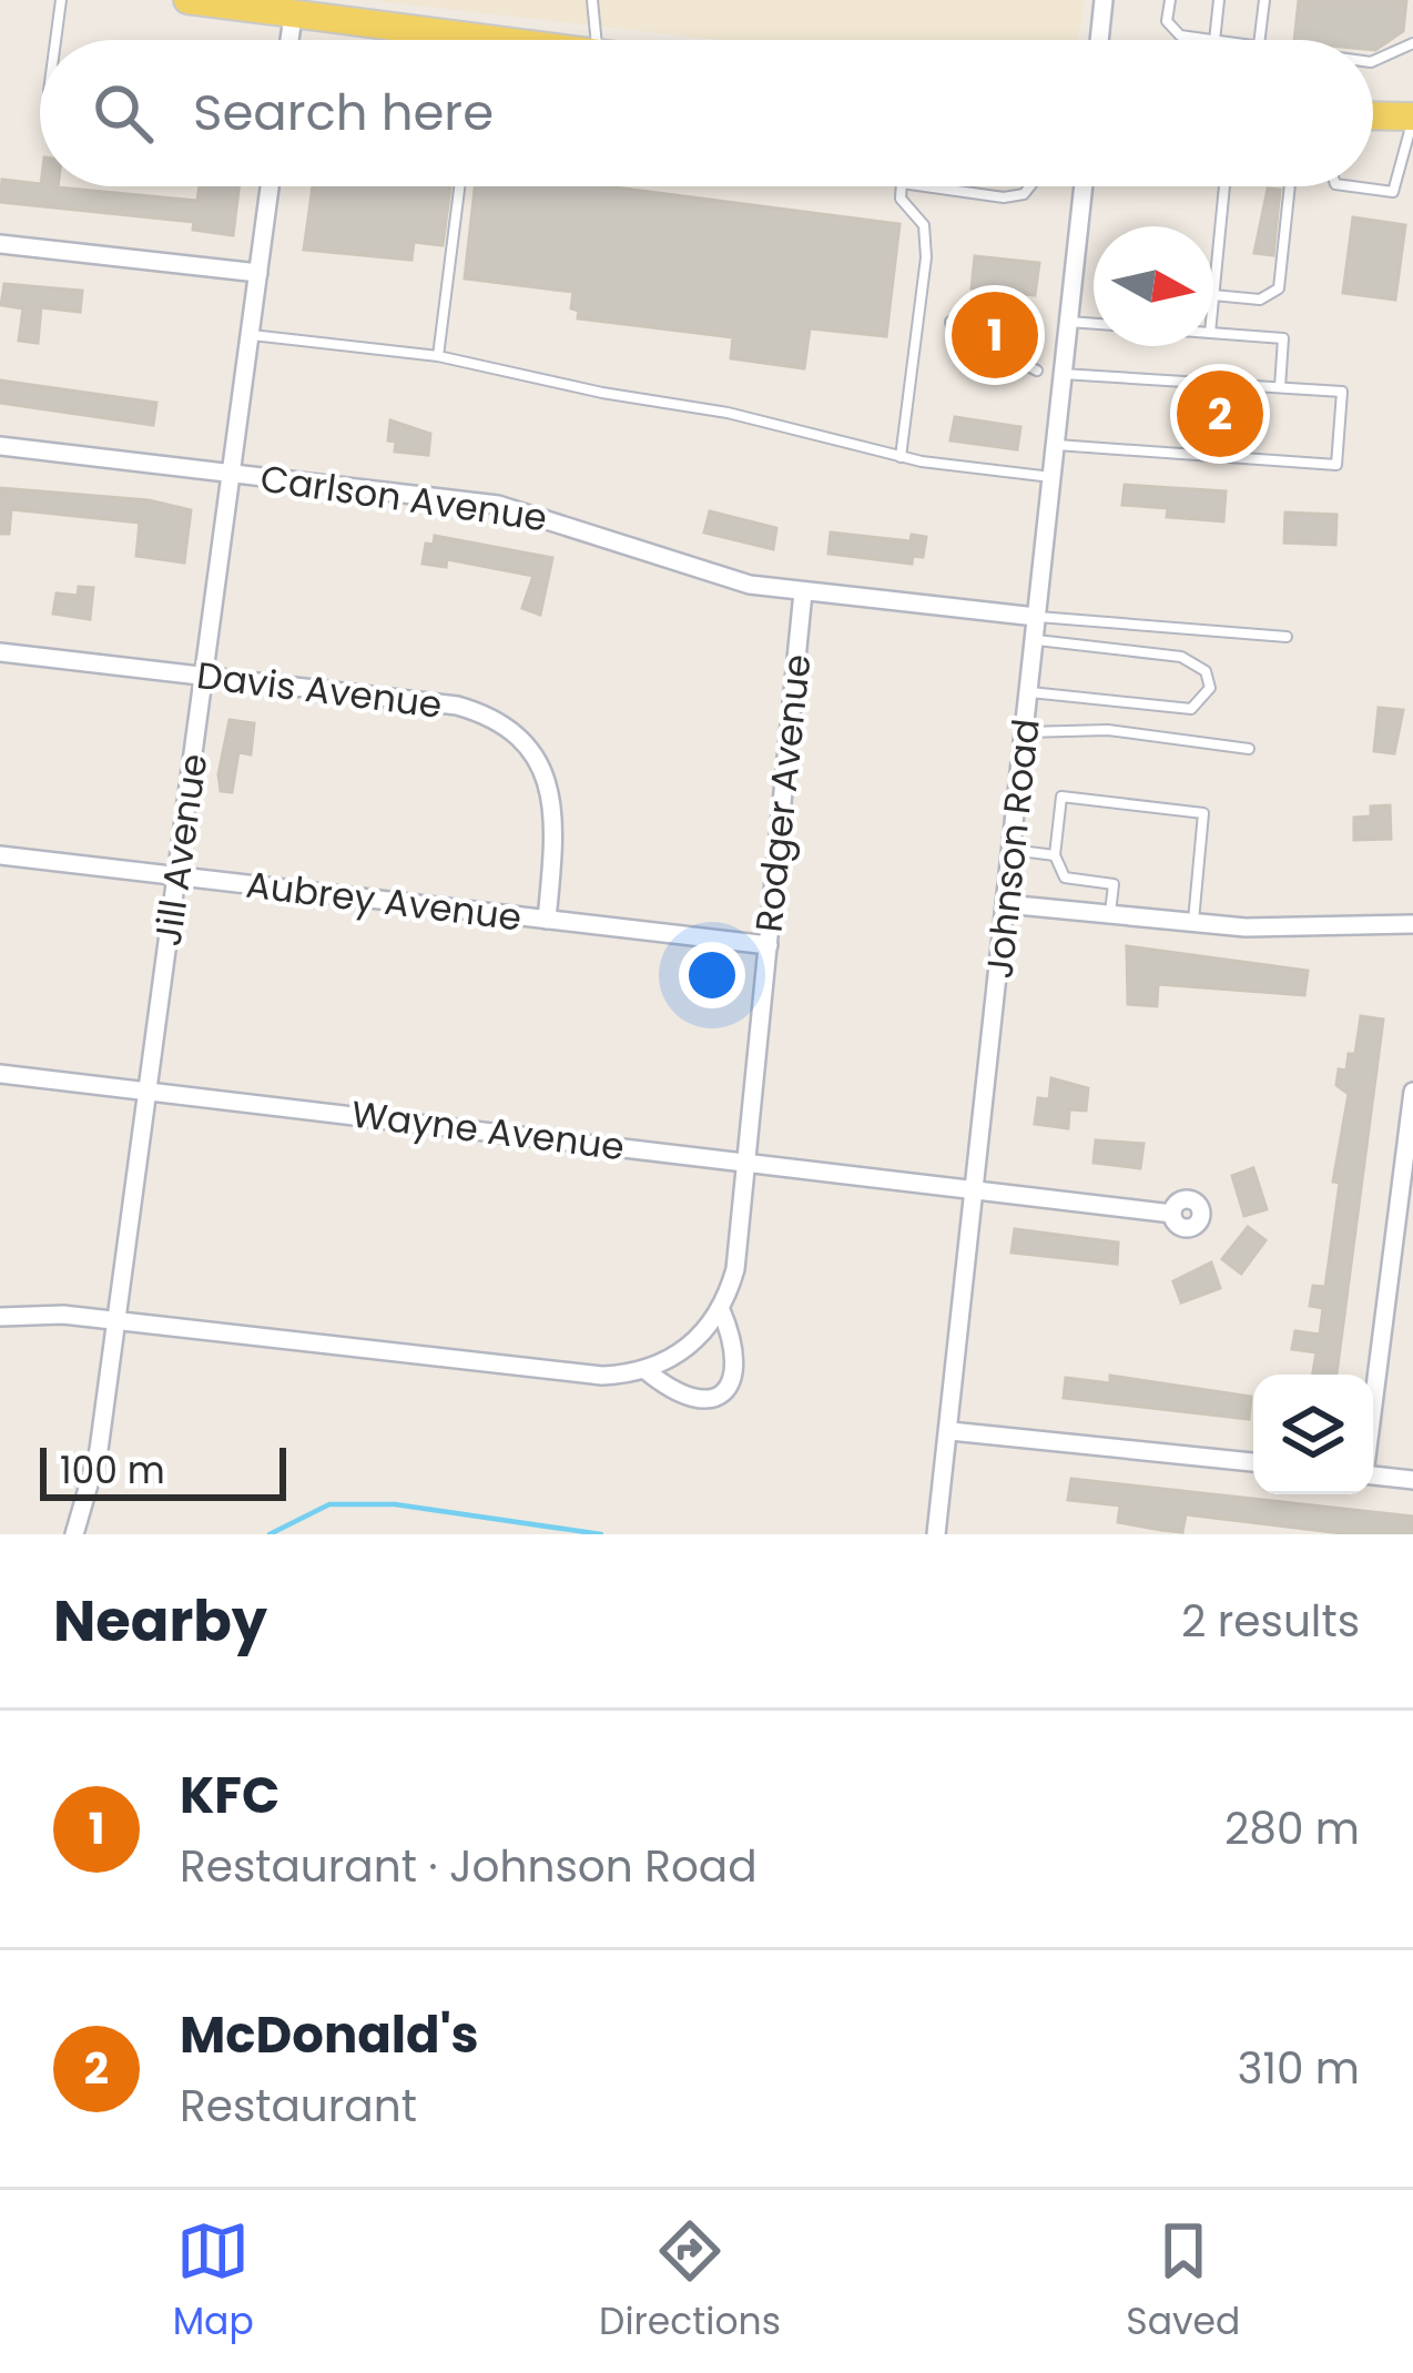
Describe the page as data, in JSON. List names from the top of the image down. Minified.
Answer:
{"streets":{"street":["Carlson Avenue","Davis Avenue","Rodger Avenue","Johnson Road","Jill Avenue","Aubrey Avenue","Wayne Avenue"]},"crossings":[["Carlson Avenue","Rodger Avenue"],["Carlson Avenue","Johnson Road"],["Carlson Avenue","Jill Avenue"],["Davis Avenue","Jill Avenue"],["Davis Avenue","Aubrey Avenue"],["Rodger Avenue","Aubrey Avenue"],["Rodger Avenue","Wayne Avenue"],["Johnson Road","Wayne Avenue"],["Jill Avenue","Aubrey Avenue"],["Jill Avenue","Wayne Avenue"]],"scale_bar":"100 m","north":"right","page":{"search":"Search here","pins":["1","2"],"scale":"100 m","heading":["Nearby","2 results"],"list":[{"mark":"1","name":"KFC","note":"Restaurant · Johnson Road","value":"280 m"},{"mark":"2","name":"McDonald's","note":"Restaurant","value":"310 m"}],"nav":["Map","Directions","Saved"]}}
